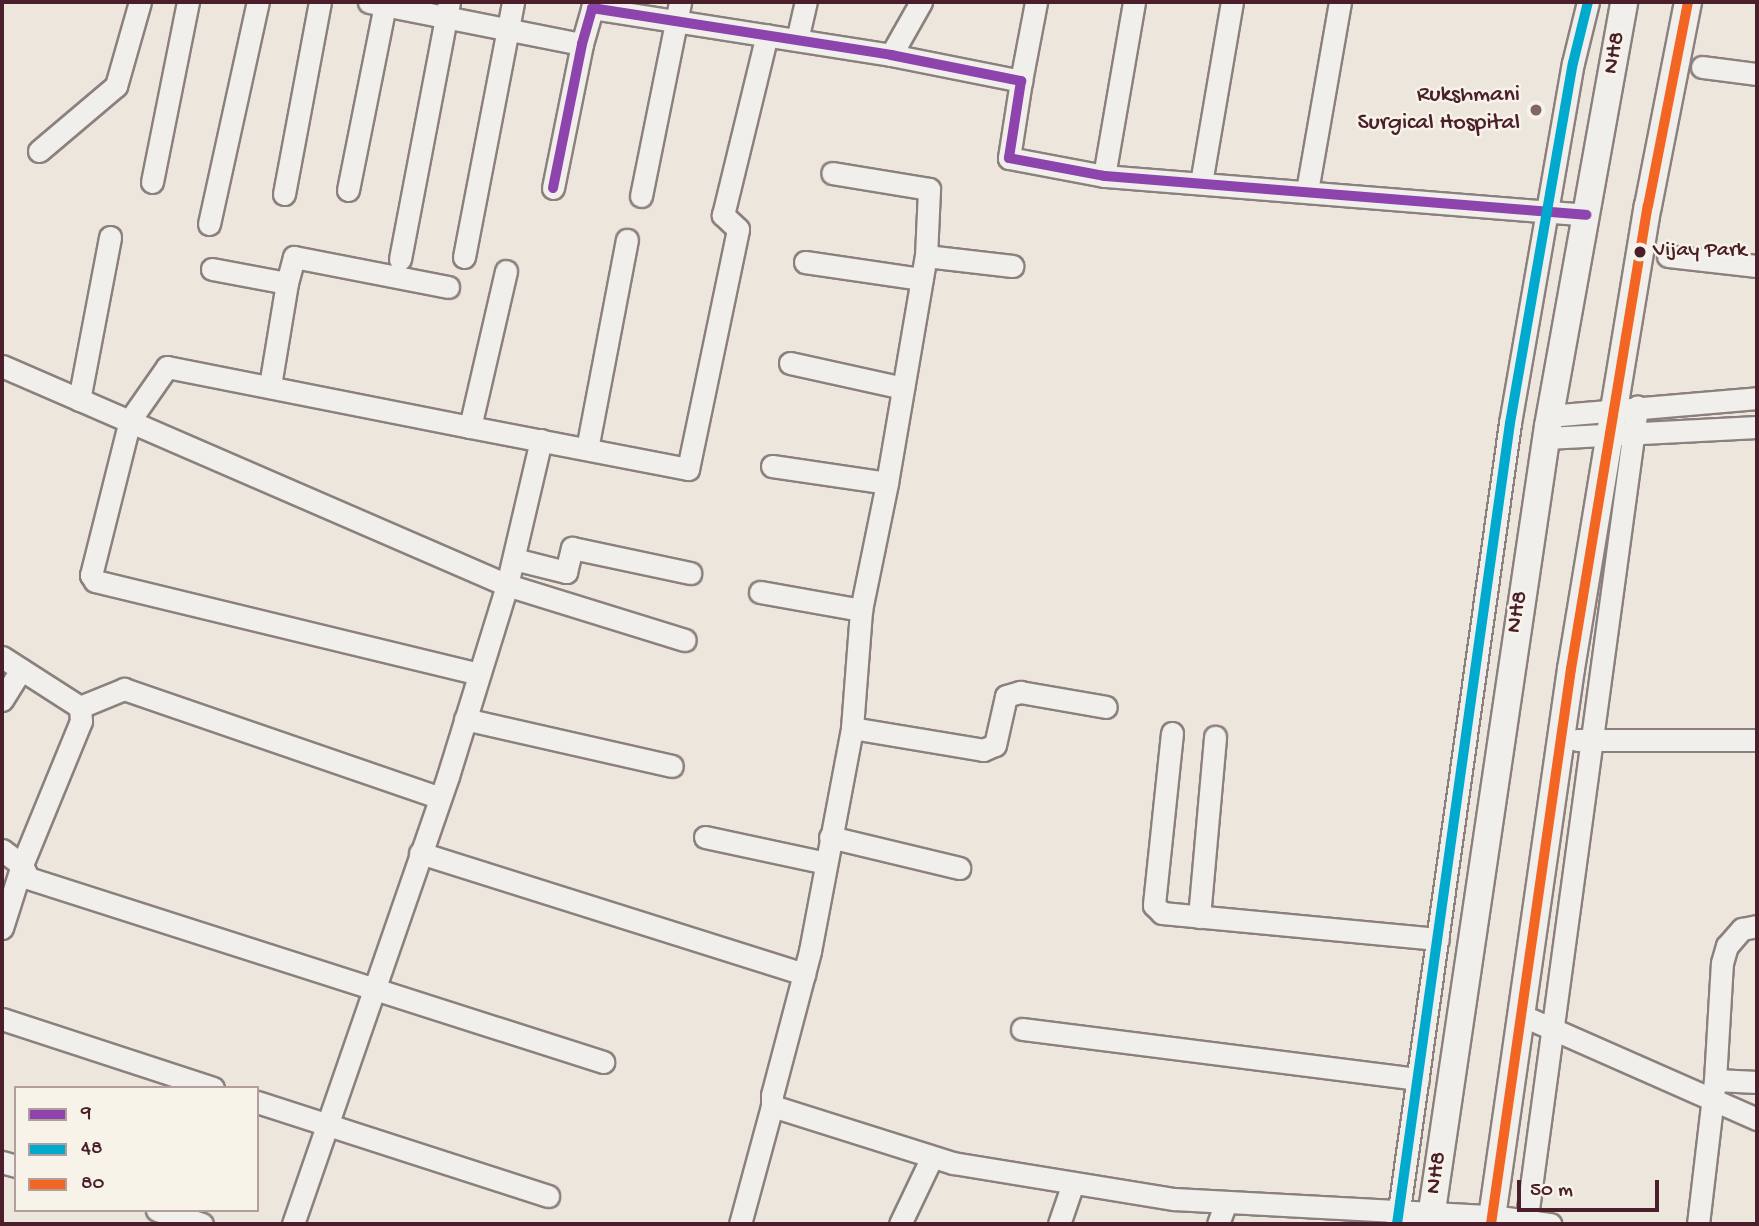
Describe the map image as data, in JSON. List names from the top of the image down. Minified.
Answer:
{"streets":{"main road":["NH8"]},"places":["Rukshmani Surgical Hospital","Vijay Park"],"lines":["transit line 48","transit line 80","transit line 9"],"legend":["9","48","80"],"scale_bar":"50 m"}
